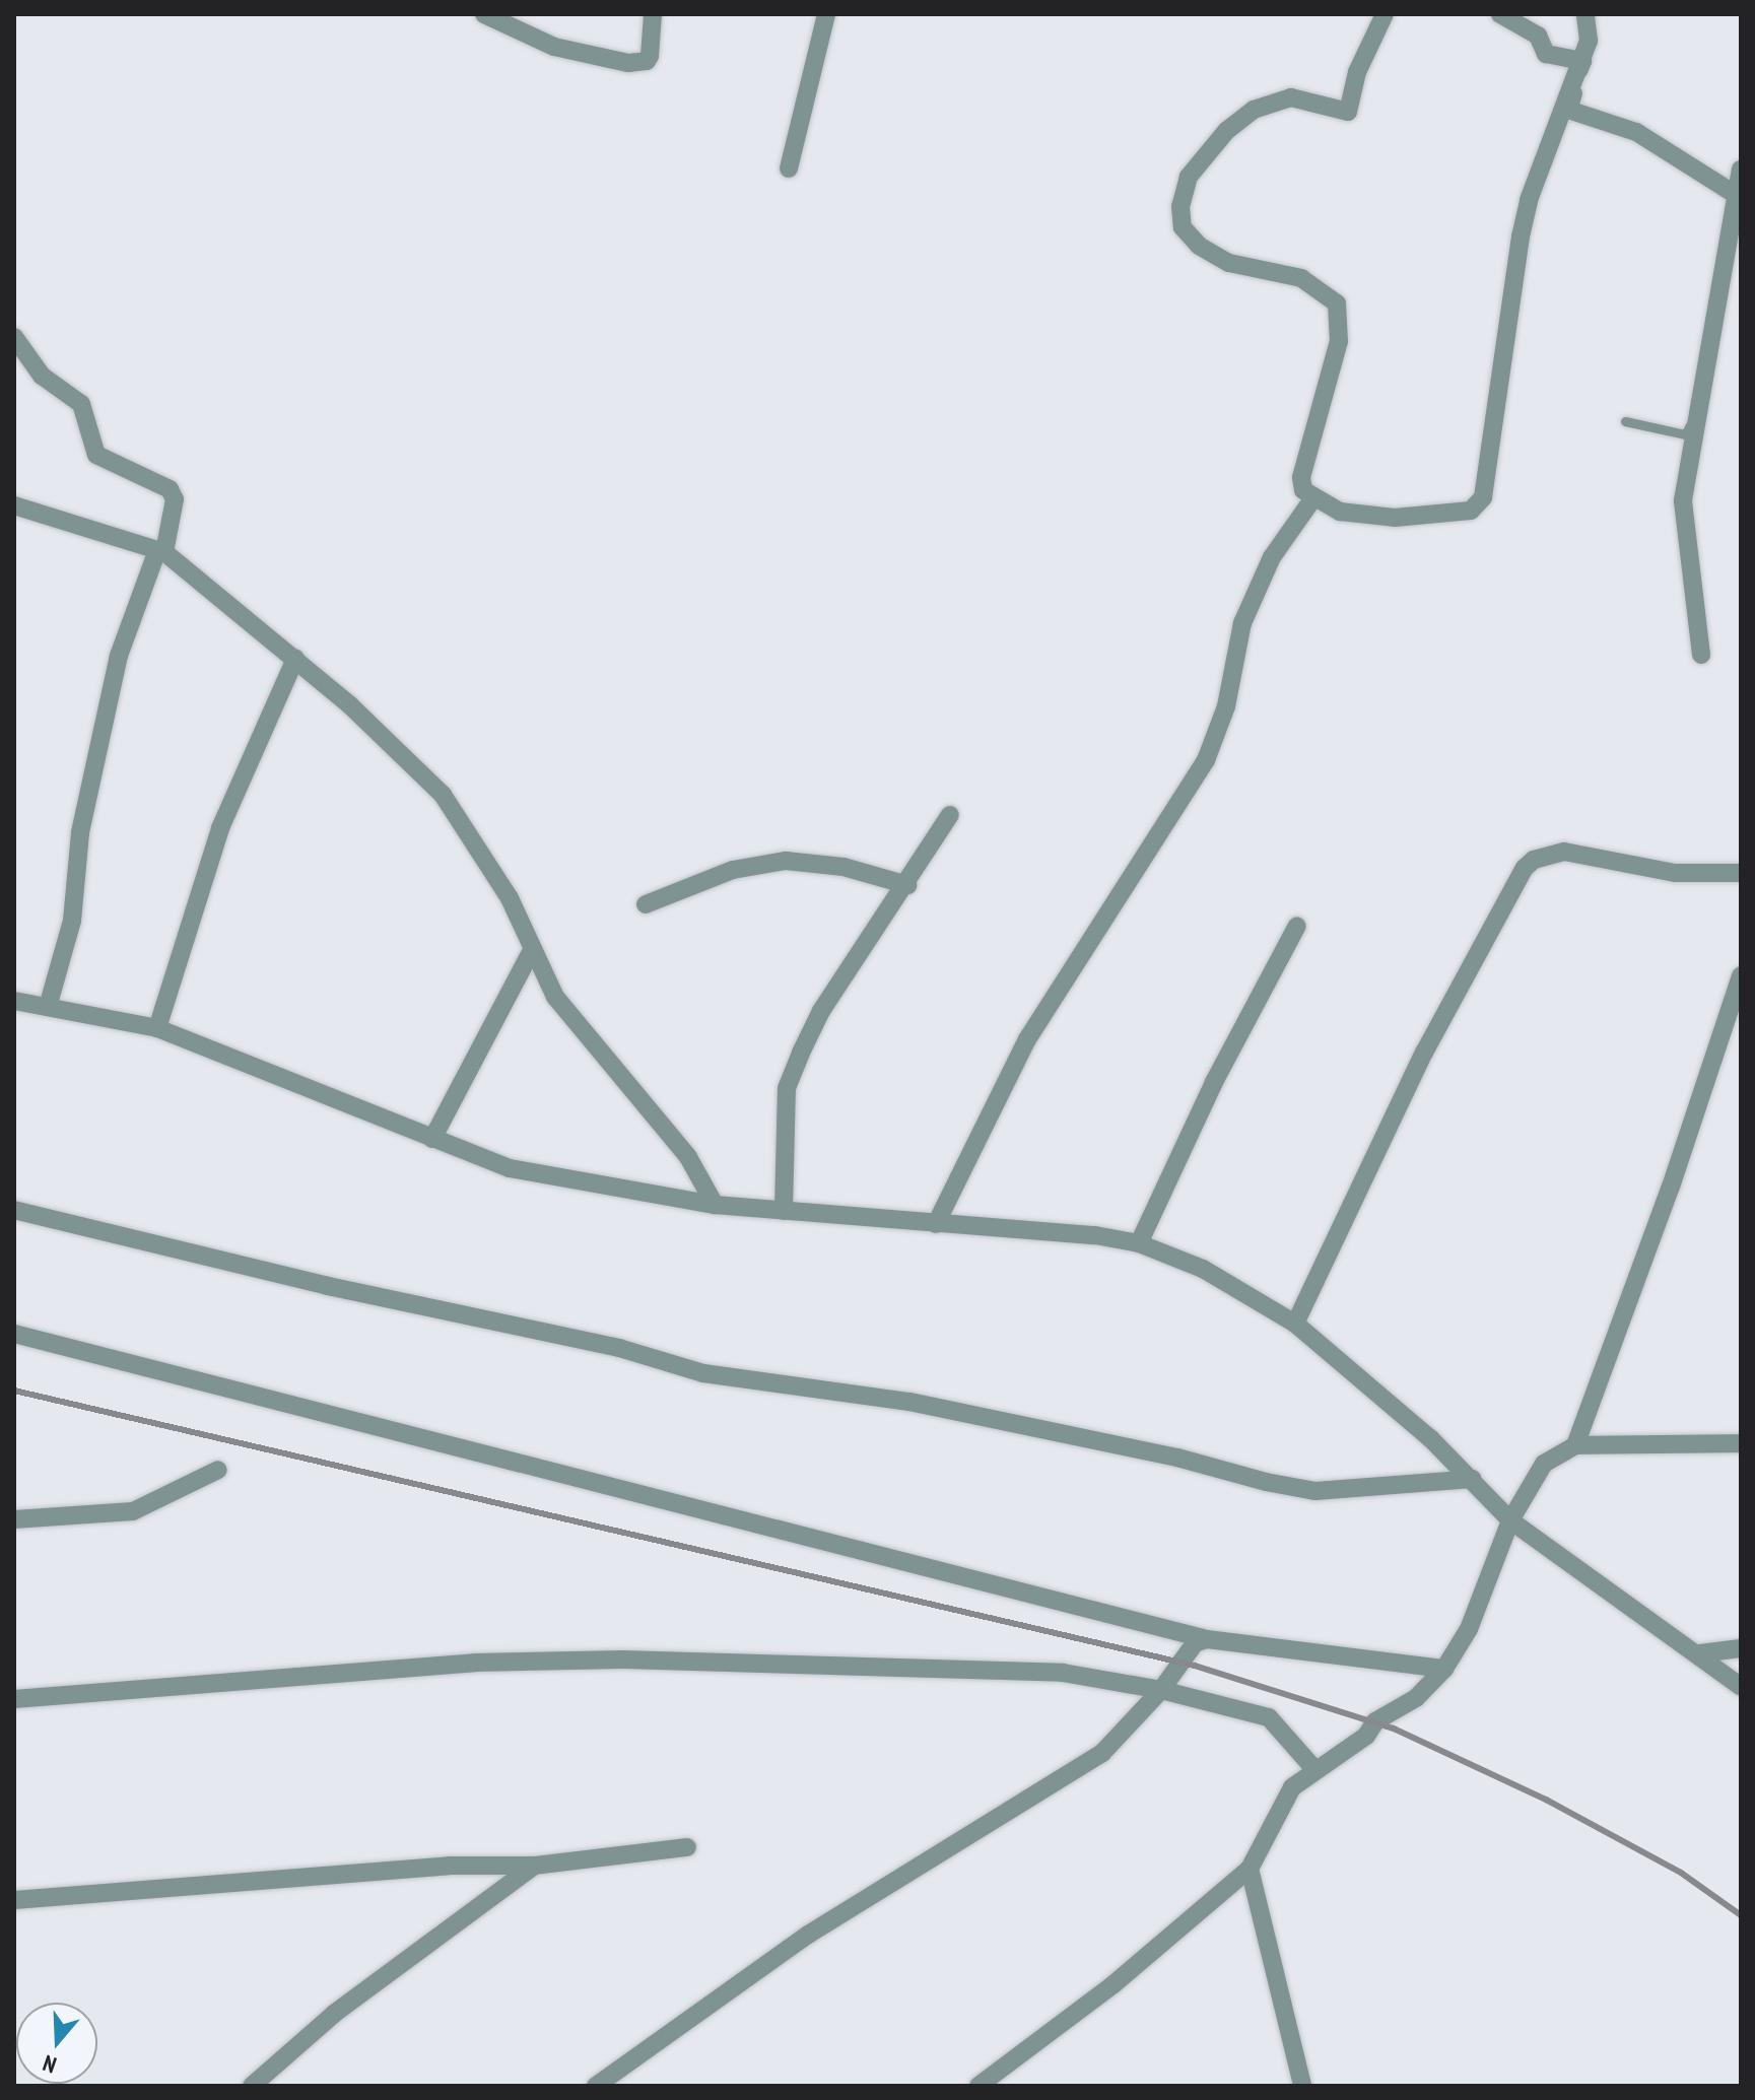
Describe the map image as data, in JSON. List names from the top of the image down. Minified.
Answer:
{"north":"bottom"}
